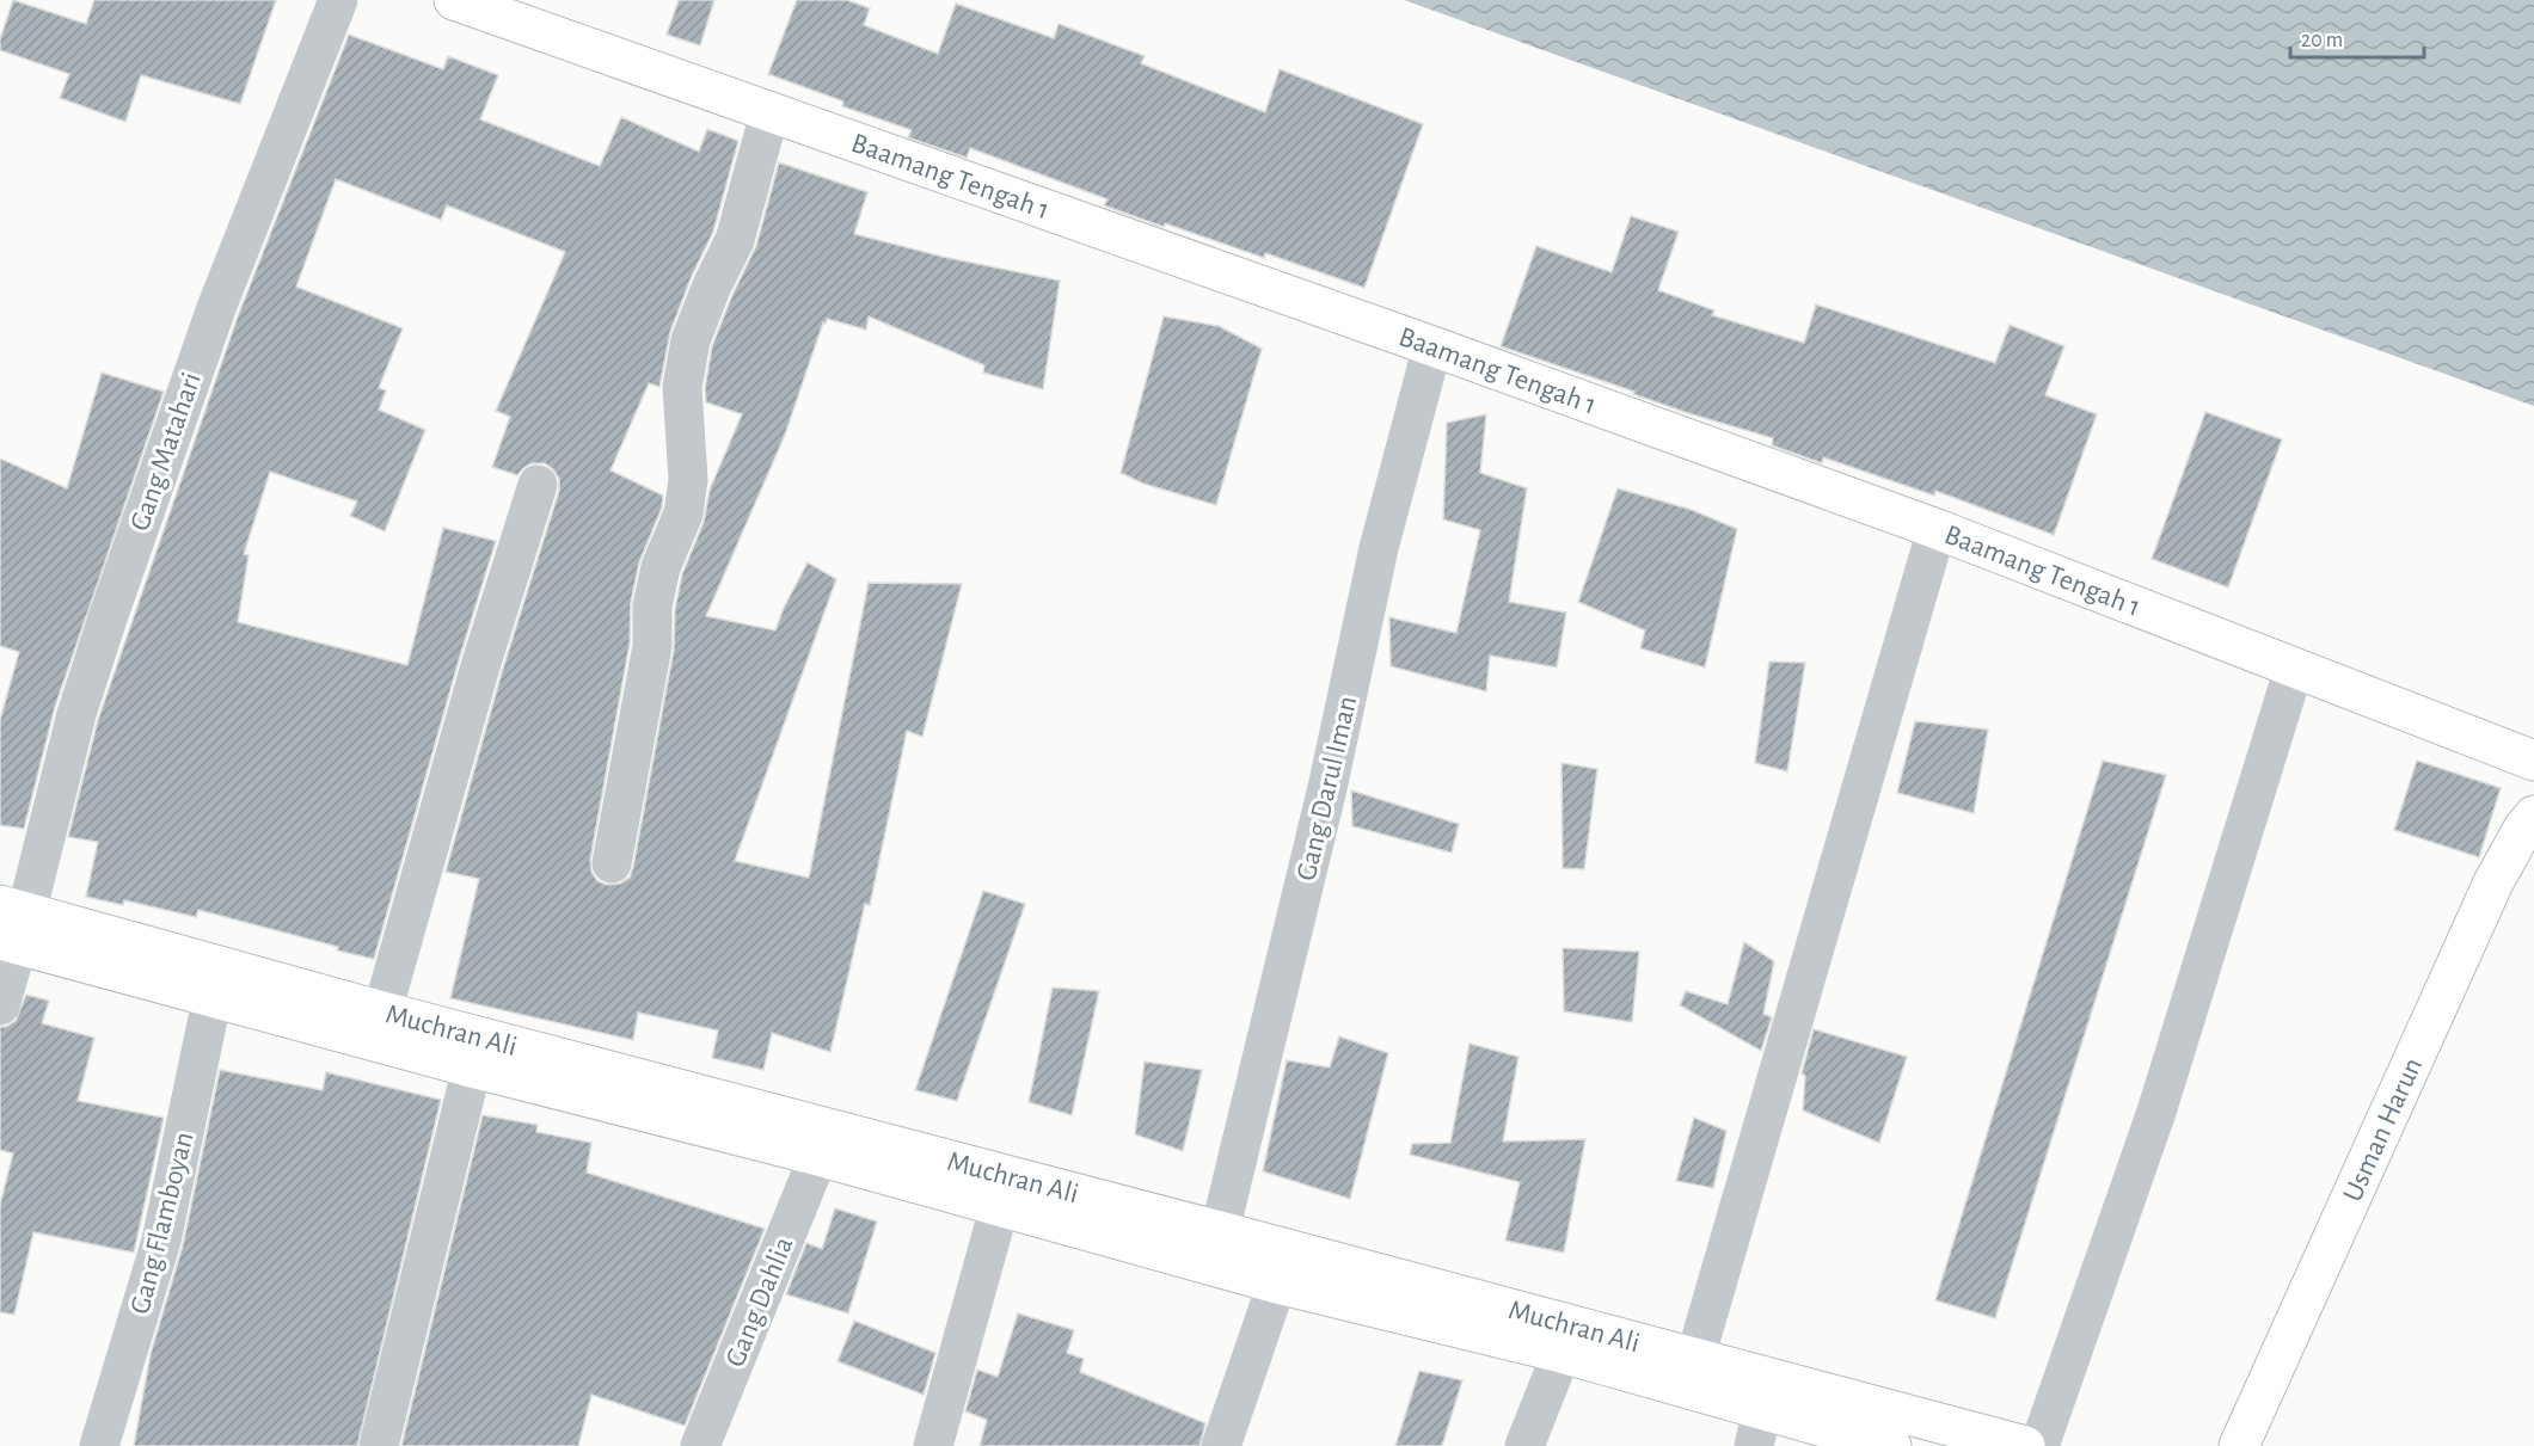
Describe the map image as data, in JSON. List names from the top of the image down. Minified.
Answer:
{"streets":{"street":["Baamang Tengah 1","Gang Matahari","Gang Darul Iman","Muchran Ali","Usman Harun","Gang Flamboyan","Gang Dahlia"]},"crossings":[["Baamang Tengah 1","Gang Darul Iman"],["Gang Matahari","Muchran Ali"],["Gang Darul Iman","Muchran Ali"],["Muchran Ali","Gang Flamboyan"],["Muchran Ali","Gang Dahlia"]],"scale_bar":"20 m"}
